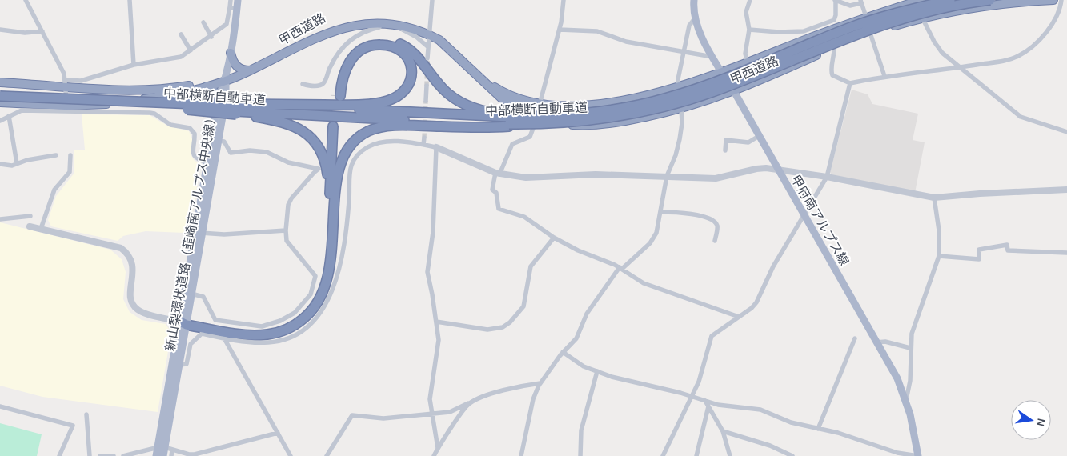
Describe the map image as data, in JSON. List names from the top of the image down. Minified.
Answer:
{"streets":{"highway":["甲西道路","中部横断自動車道"],"main road":["甲府南アルプス線","新山梨環状道路（韮崎南アルプス中央線）"]},"crossings":[["甲西道路","甲府南アルプス線"],["甲西道路","新山梨環状道路（韮崎南アルプス中央線）"]],"north":"right"}
